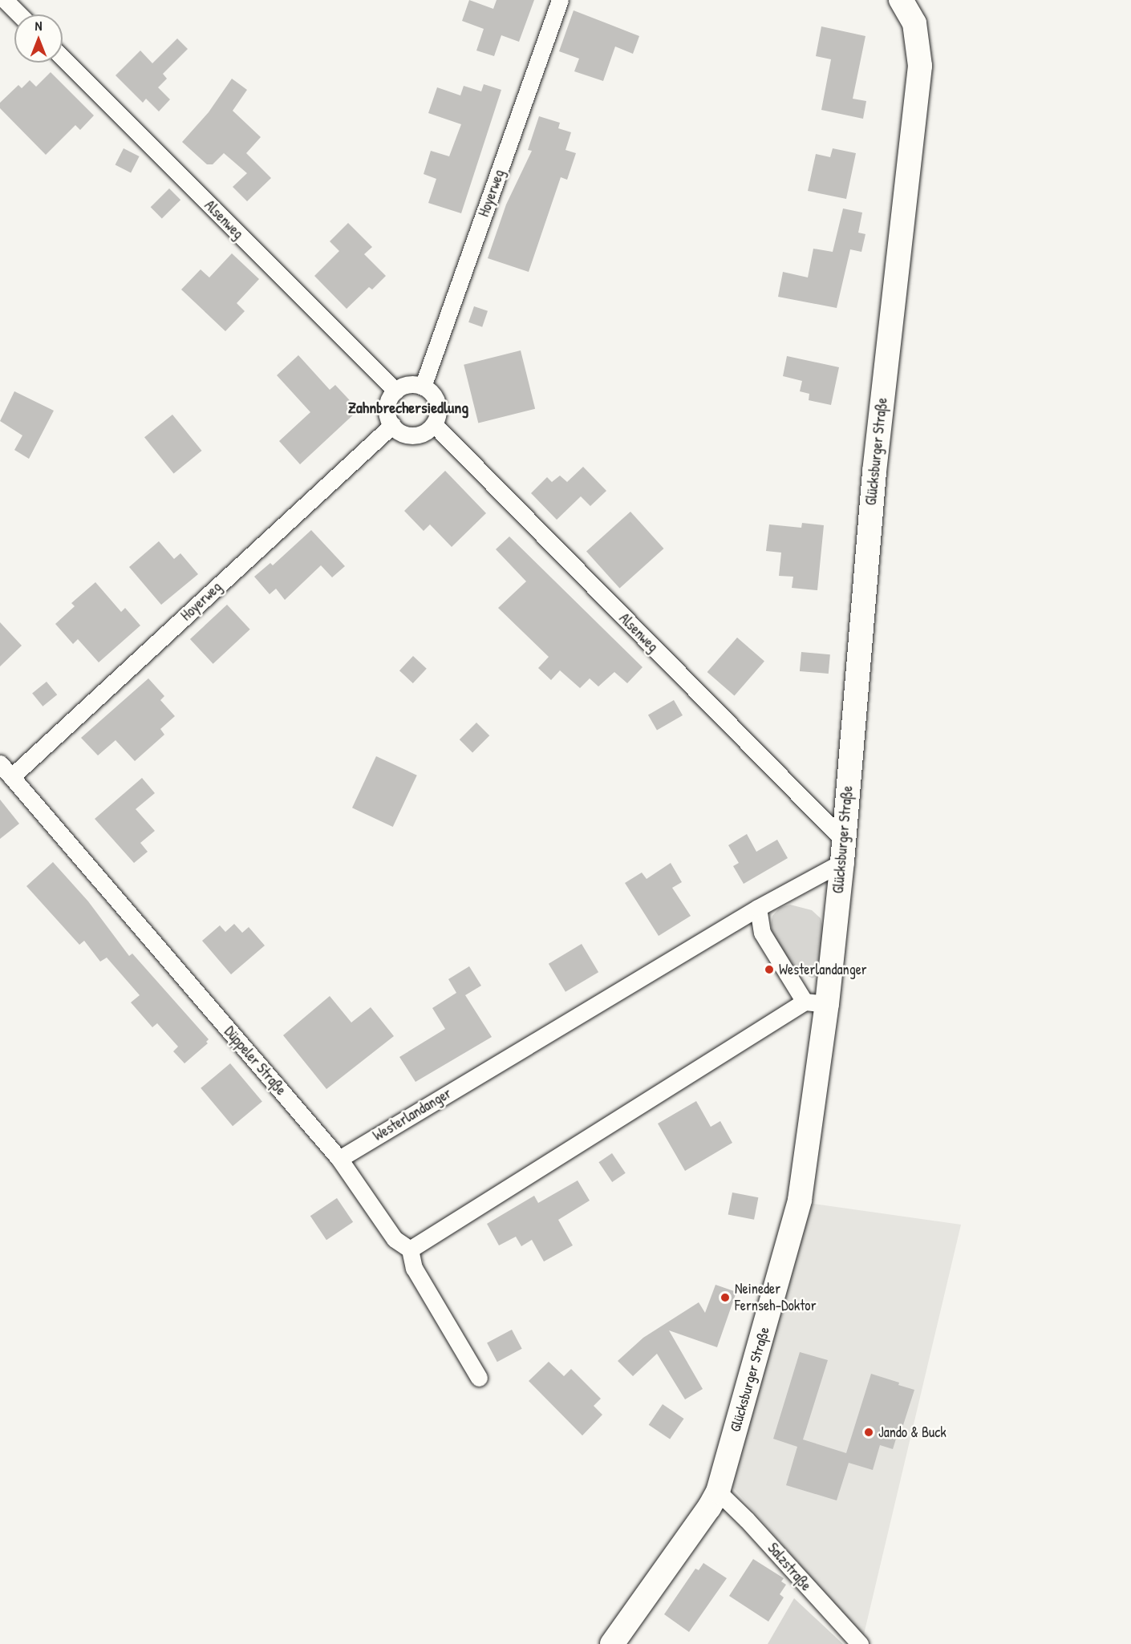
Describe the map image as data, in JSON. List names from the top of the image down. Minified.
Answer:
{"streets":{"street":["Hoyerweg","Alsenweg","Glücksburger Straße","Düppeler Straße","Westerlandanger","Salzstraße"]},"crossings":[["Hoyerweg","Alsenweg"],["Hoyerweg","Düppeler Straße"],["Alsenweg","Glücksburger Straße"],["Alsenweg","Westerlandanger"],["Glücksburger Straße","Westerlandanger"],["Glücksburger Straße","Salzstraße"],["Düppeler Straße","Westerlandanger"]],"districts":["Zahnbrechersiedlung"],"places":["Westerlandanger","Neineder Fernseh-Doktor","Jando & Buck"],"north":"top"}
